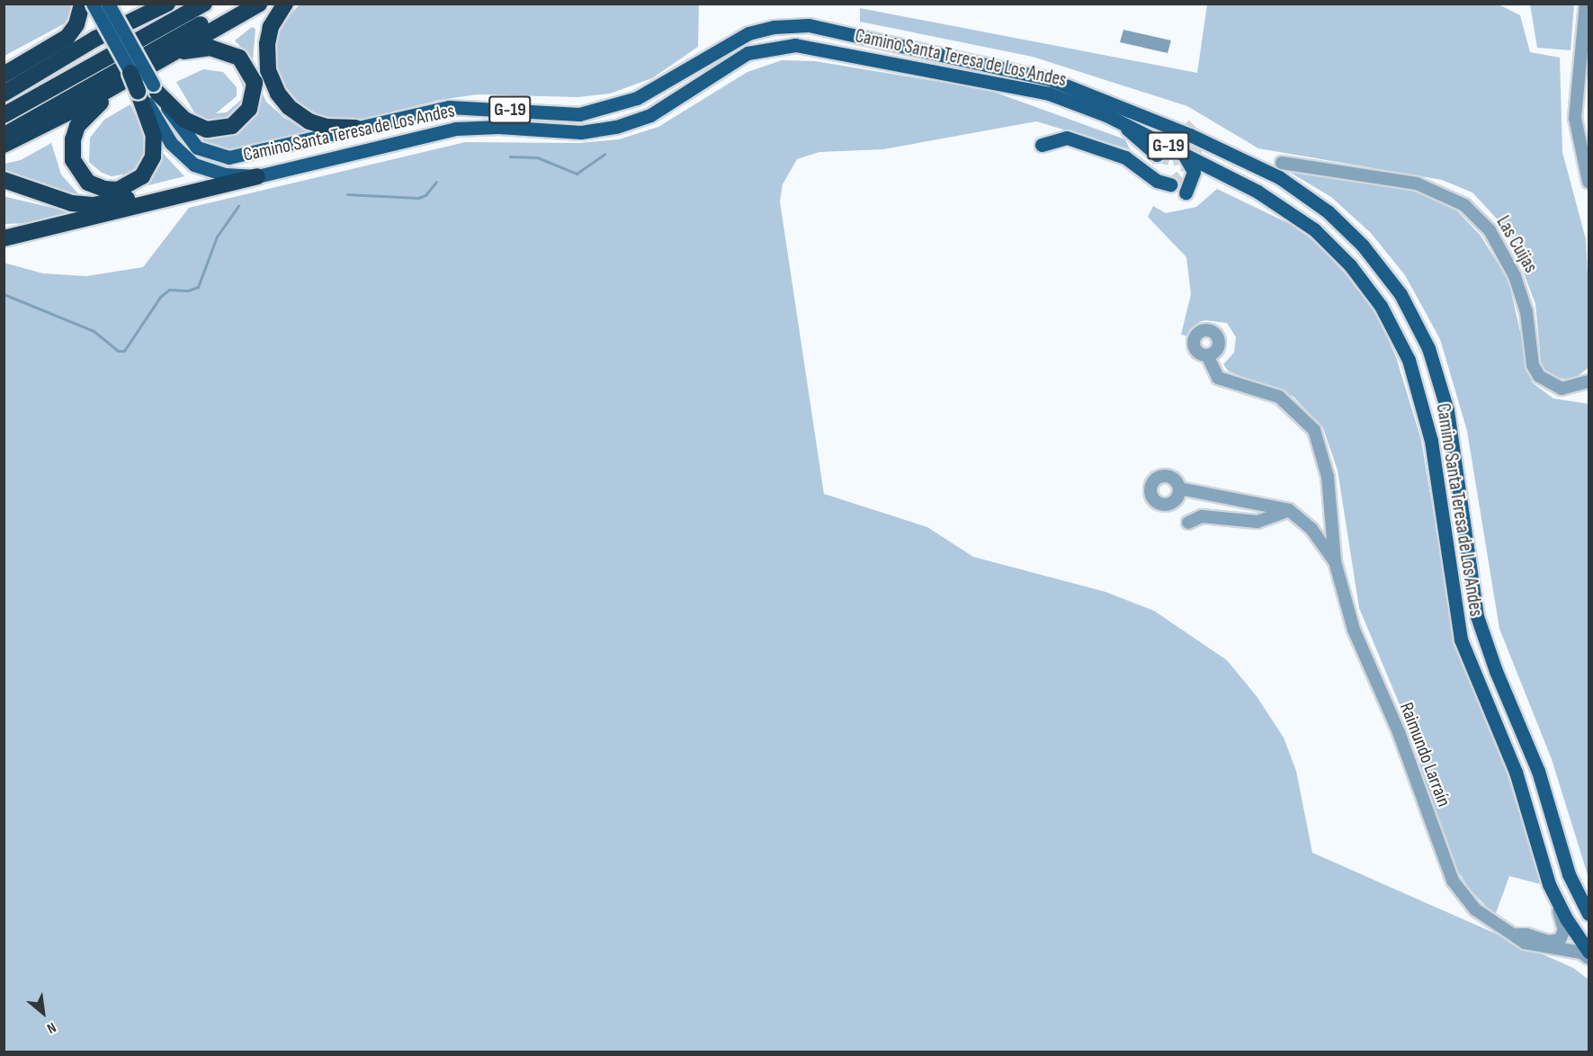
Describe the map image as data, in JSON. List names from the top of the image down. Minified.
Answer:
{"streets":{"main road":["Camino Santa Teresa de Los Andes","G-19"],"street":["Las Cuijas","Raimundo Larraín"]},"crossings":[["Camino Santa Teresa de Los Andes","G-19"],["Camino Santa Teresa de Los Andes","Raimundo Larraín"]],"north":"bottom right"}
